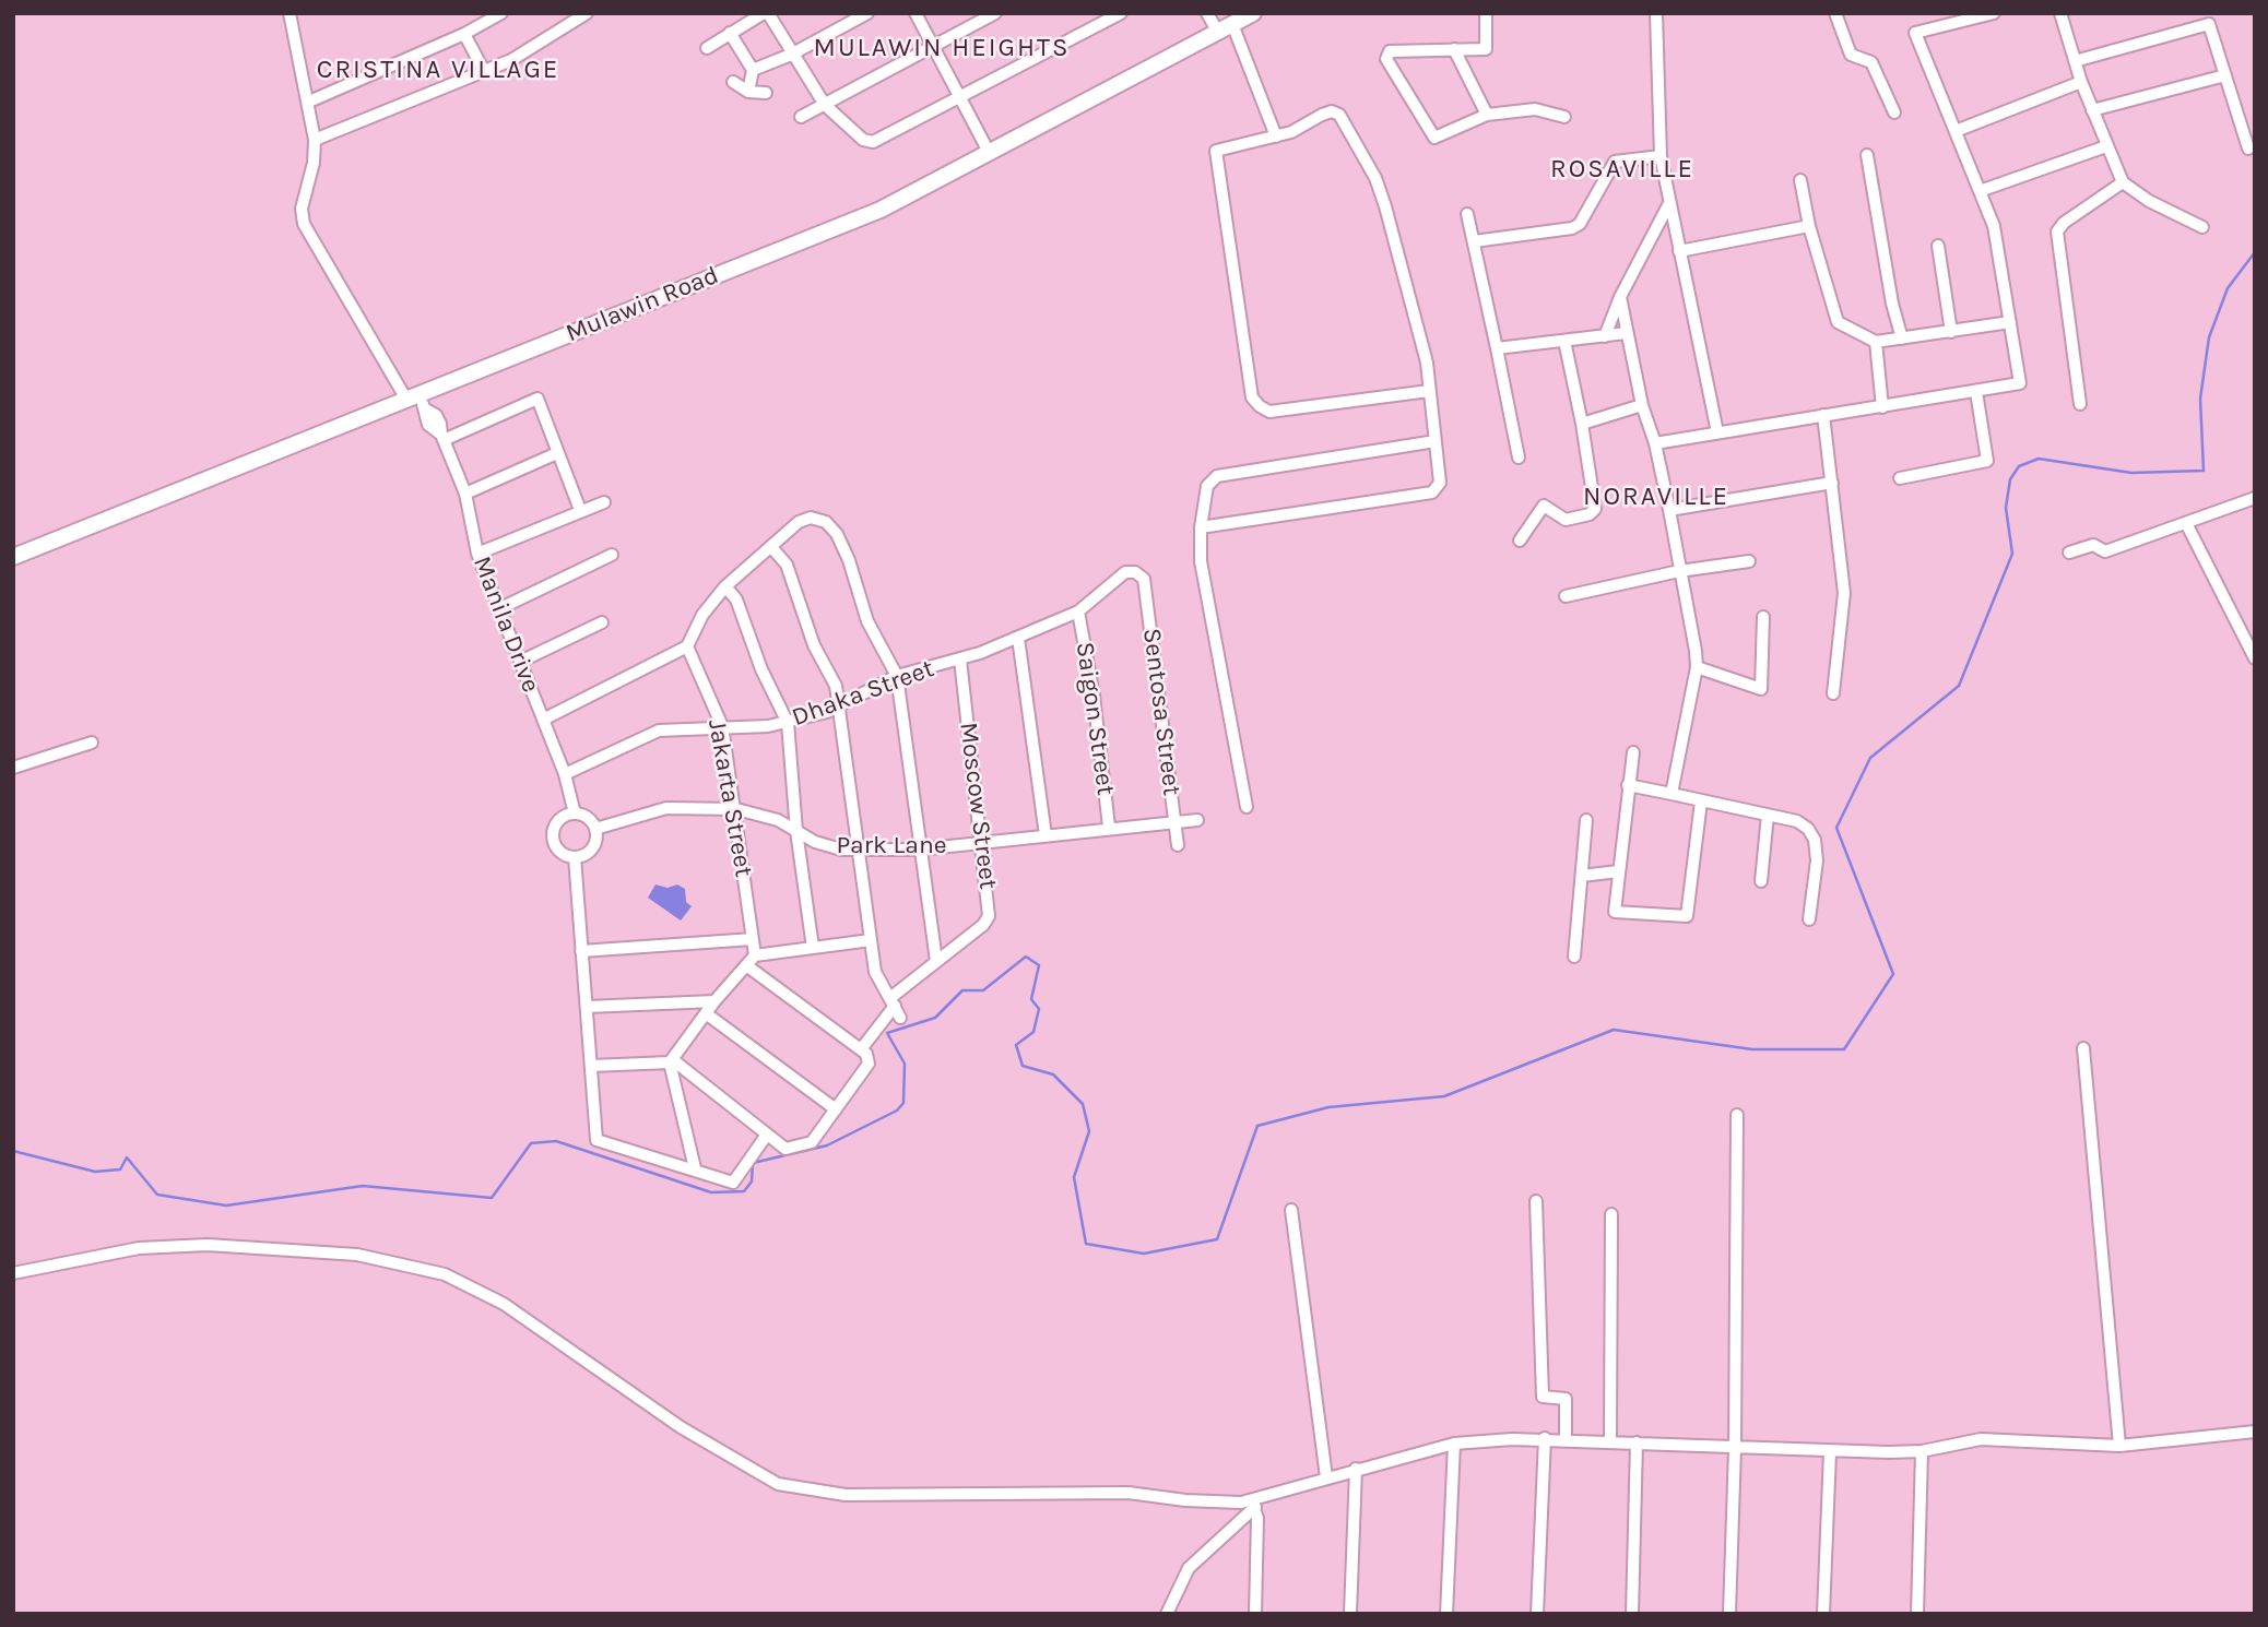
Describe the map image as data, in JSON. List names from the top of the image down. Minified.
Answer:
{"streets":{"main road":["Mulawin Road"],"street":["Manila Drive","Dhaka Street","Sentosa Street","Saigon Street","Jakarta Street","Moscow Street","Park Lane"]},"crossings":[["Mulawin Road","Manila Drive"],["Manila Drive","Dhaka Street"],["Manila Drive","Park Lane"],["Dhaka Street","Sentosa Street"],["Dhaka Street","Saigon Street"],["Dhaka Street","Jakarta Street"],["Dhaka Street","Moscow Street"],["Sentosa Street","Park Lane"],["Saigon Street","Park Lane"],["Jakarta Street","Park Lane"],["Moscow Street","Park Lane"]],"districts":["MULAWIN HEIGHTS","CRISTINA VILLAGE","ROSAVILLE","NORAVILLE"]}
